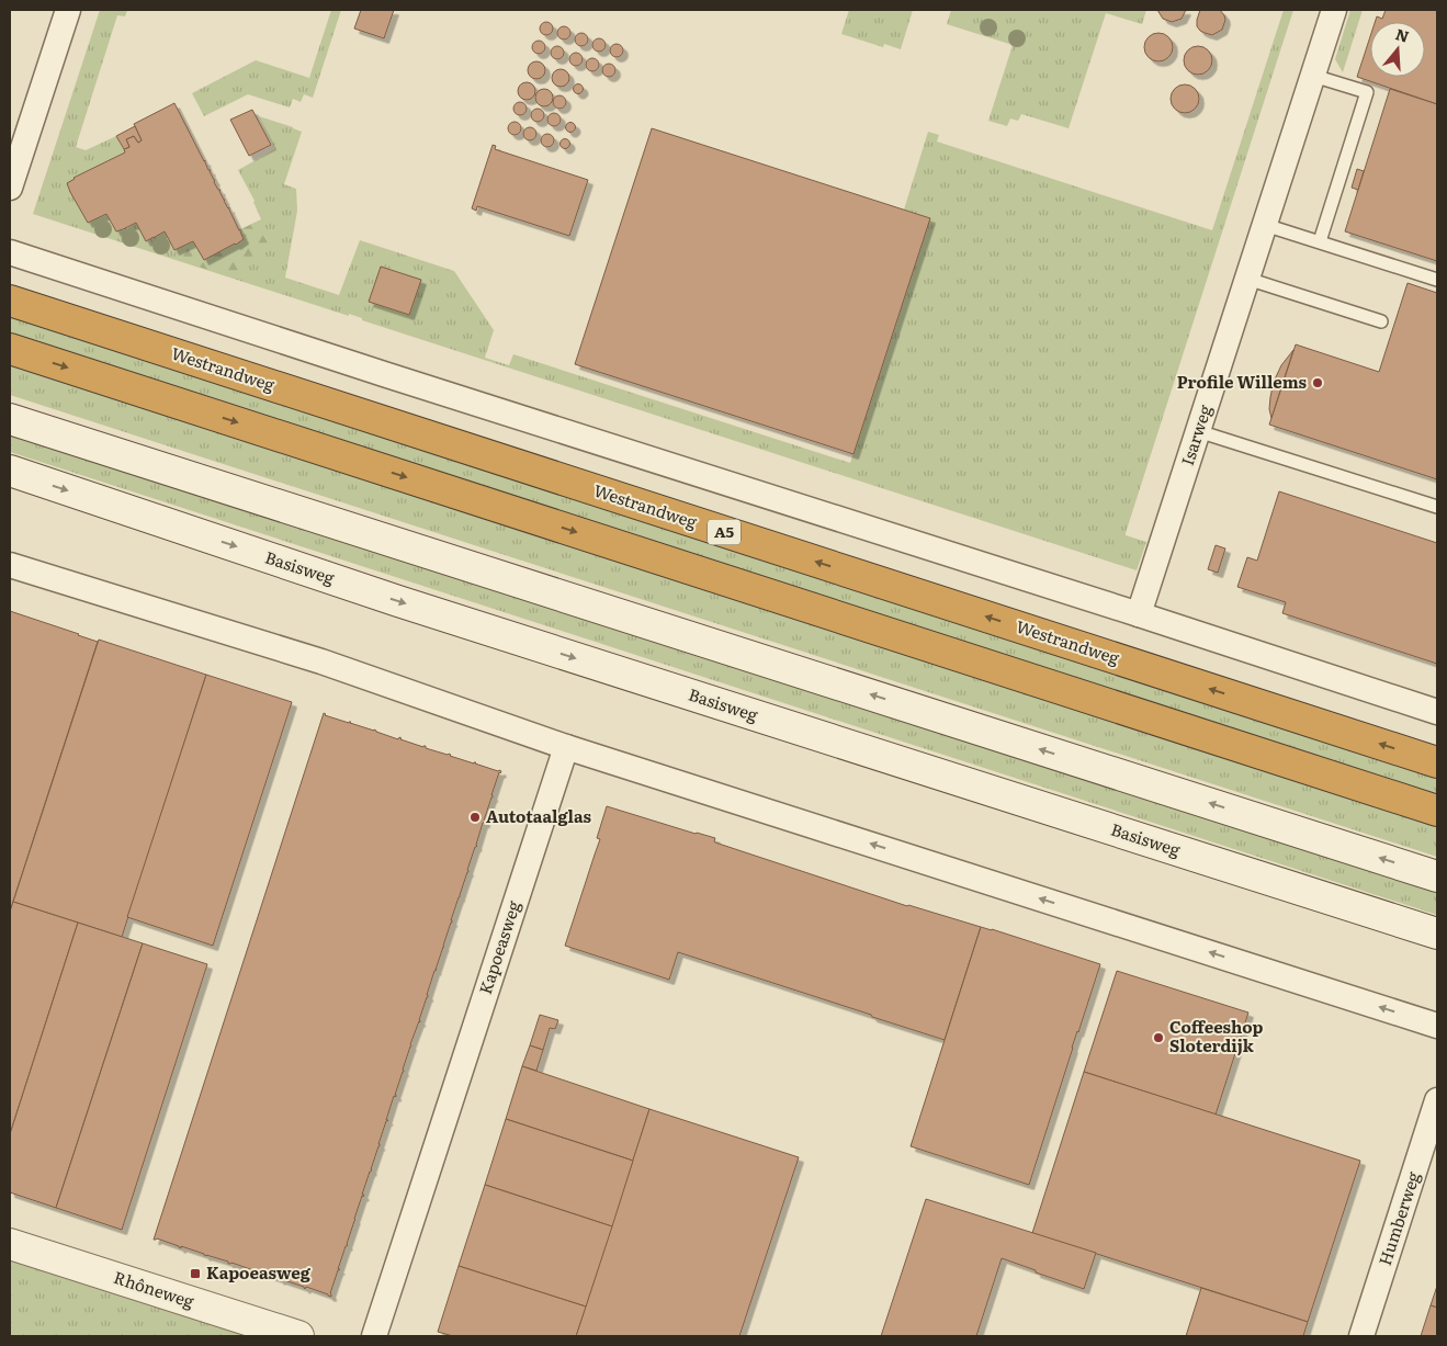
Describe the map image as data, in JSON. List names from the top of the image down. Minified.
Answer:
{"streets":{"highway":["Westrandweg","A5"],"main road":["Basisweg","Rhôneweg"],"street":["Isarweg","Kapoeasweg","Humberweg"]},"places":{"other":["Profile Willems","Autotaalglas","Coffeeshop Sloterdijk"],"transit":["Kapoeasweg"]},"north":"top"}
